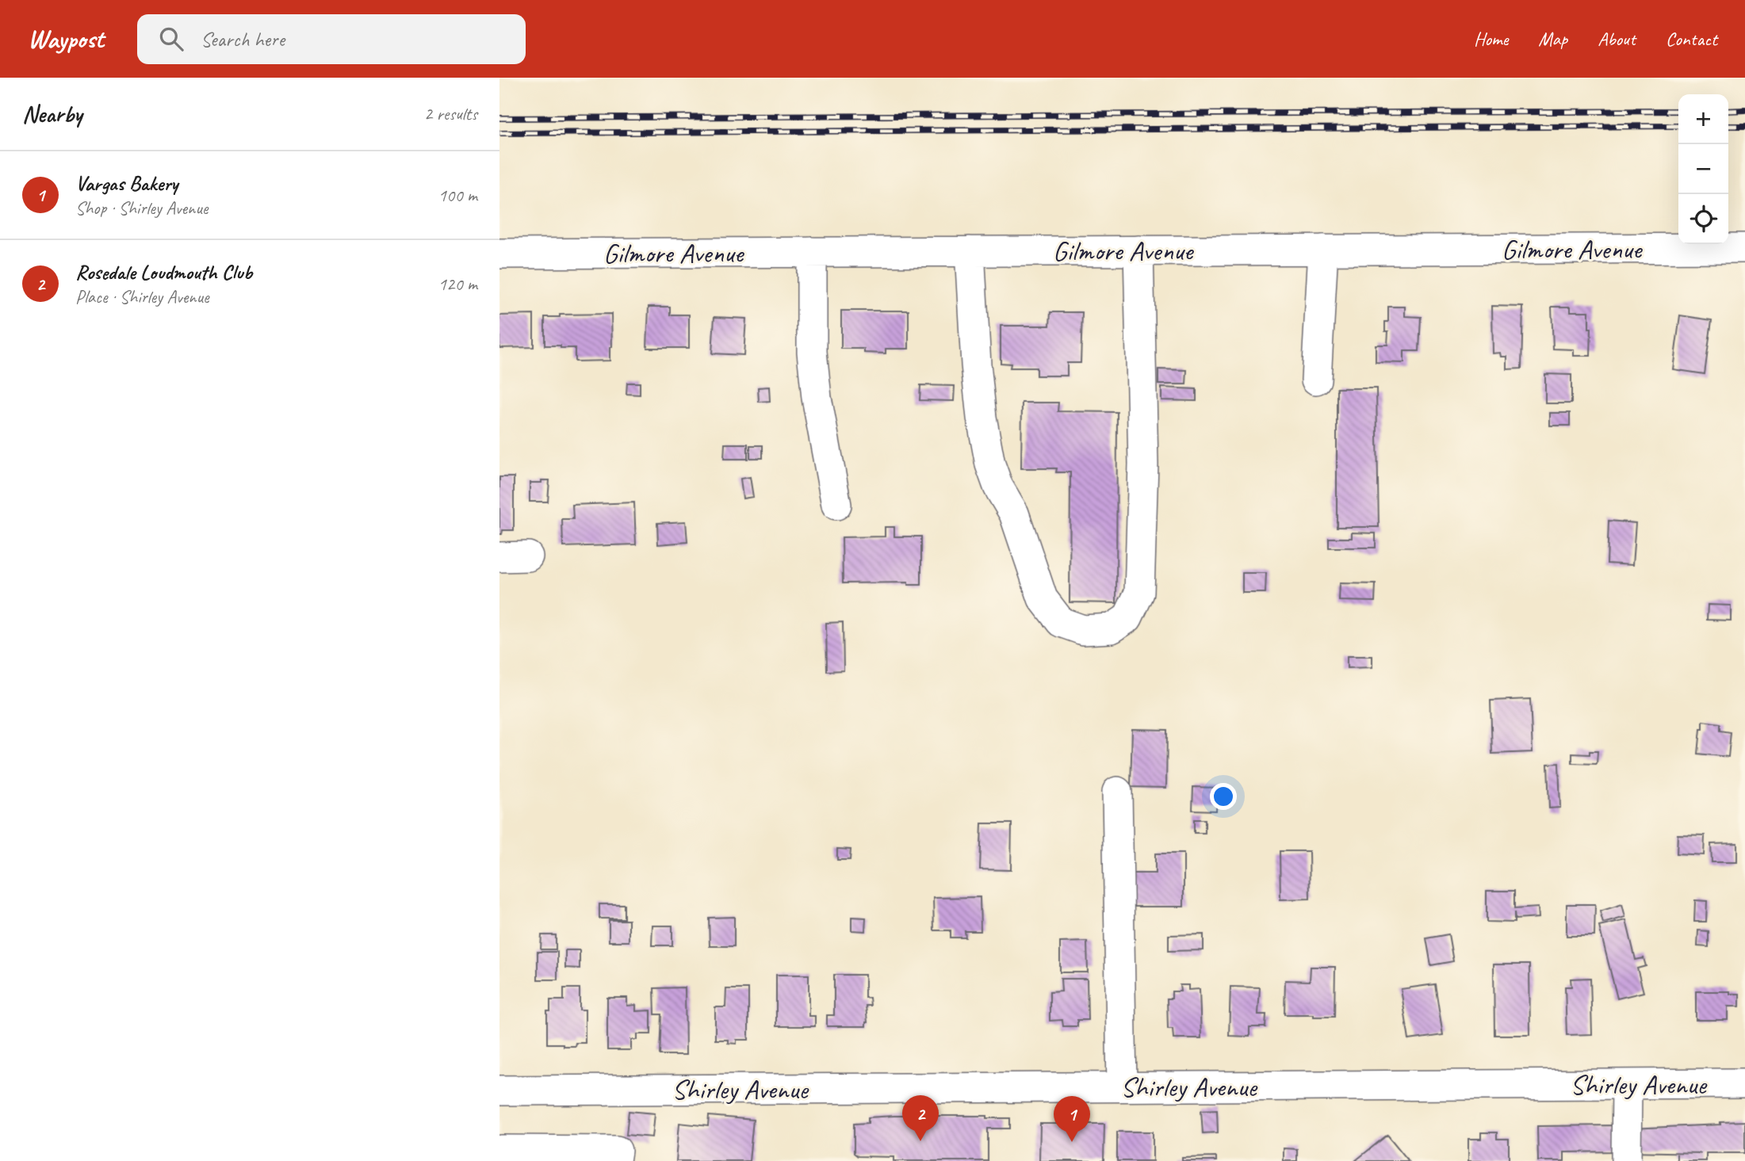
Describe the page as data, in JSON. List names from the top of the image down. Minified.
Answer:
{"streets":{"street":["Gilmore Avenue","Shirley Avenue"]},"page":{"header":"Waypost","search":"Search here","nav":["Home","Map","About","Contact"],"heading":["Nearby","2 results"],"map_buttons":["+","−"],"list":[{"mark":"1","name":"Vargas Bakery","note":"Shop · Shirley Avenue","value":"100 m"},{"mark":"2","name":"Rosedale Loudmouth Club","note":"Place · Shirley Avenue","value":"120 m"}],"pins":["2","1"]}}
